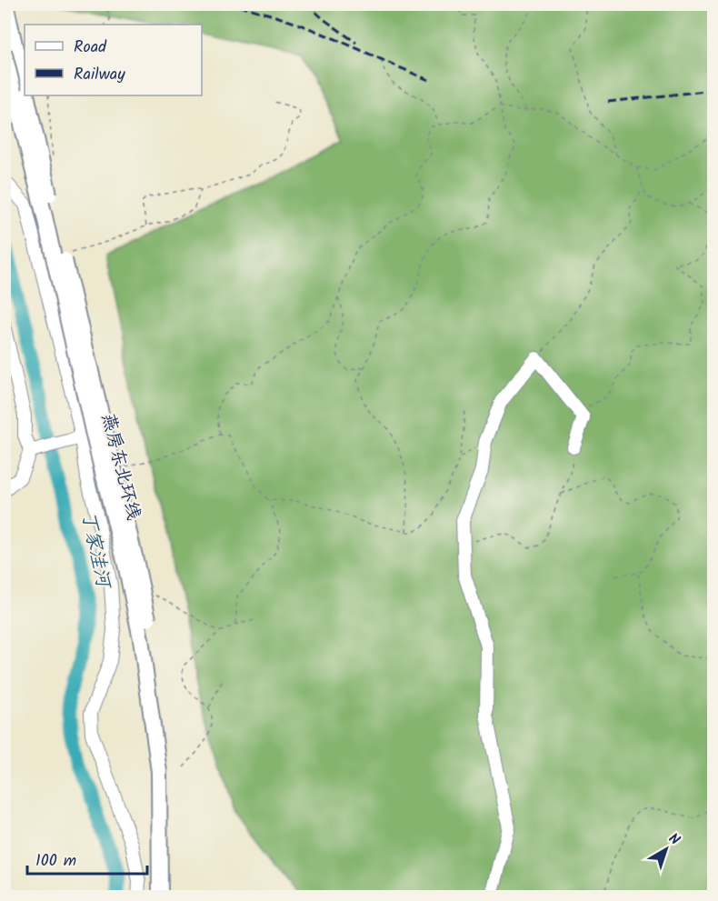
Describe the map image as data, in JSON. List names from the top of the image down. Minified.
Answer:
{"streets":{"main road":["燕房东北环线"]},"water":["丁家洼河"],"legend":["Road","Railway"],"scale_bar":"100 m","north":"top right"}
